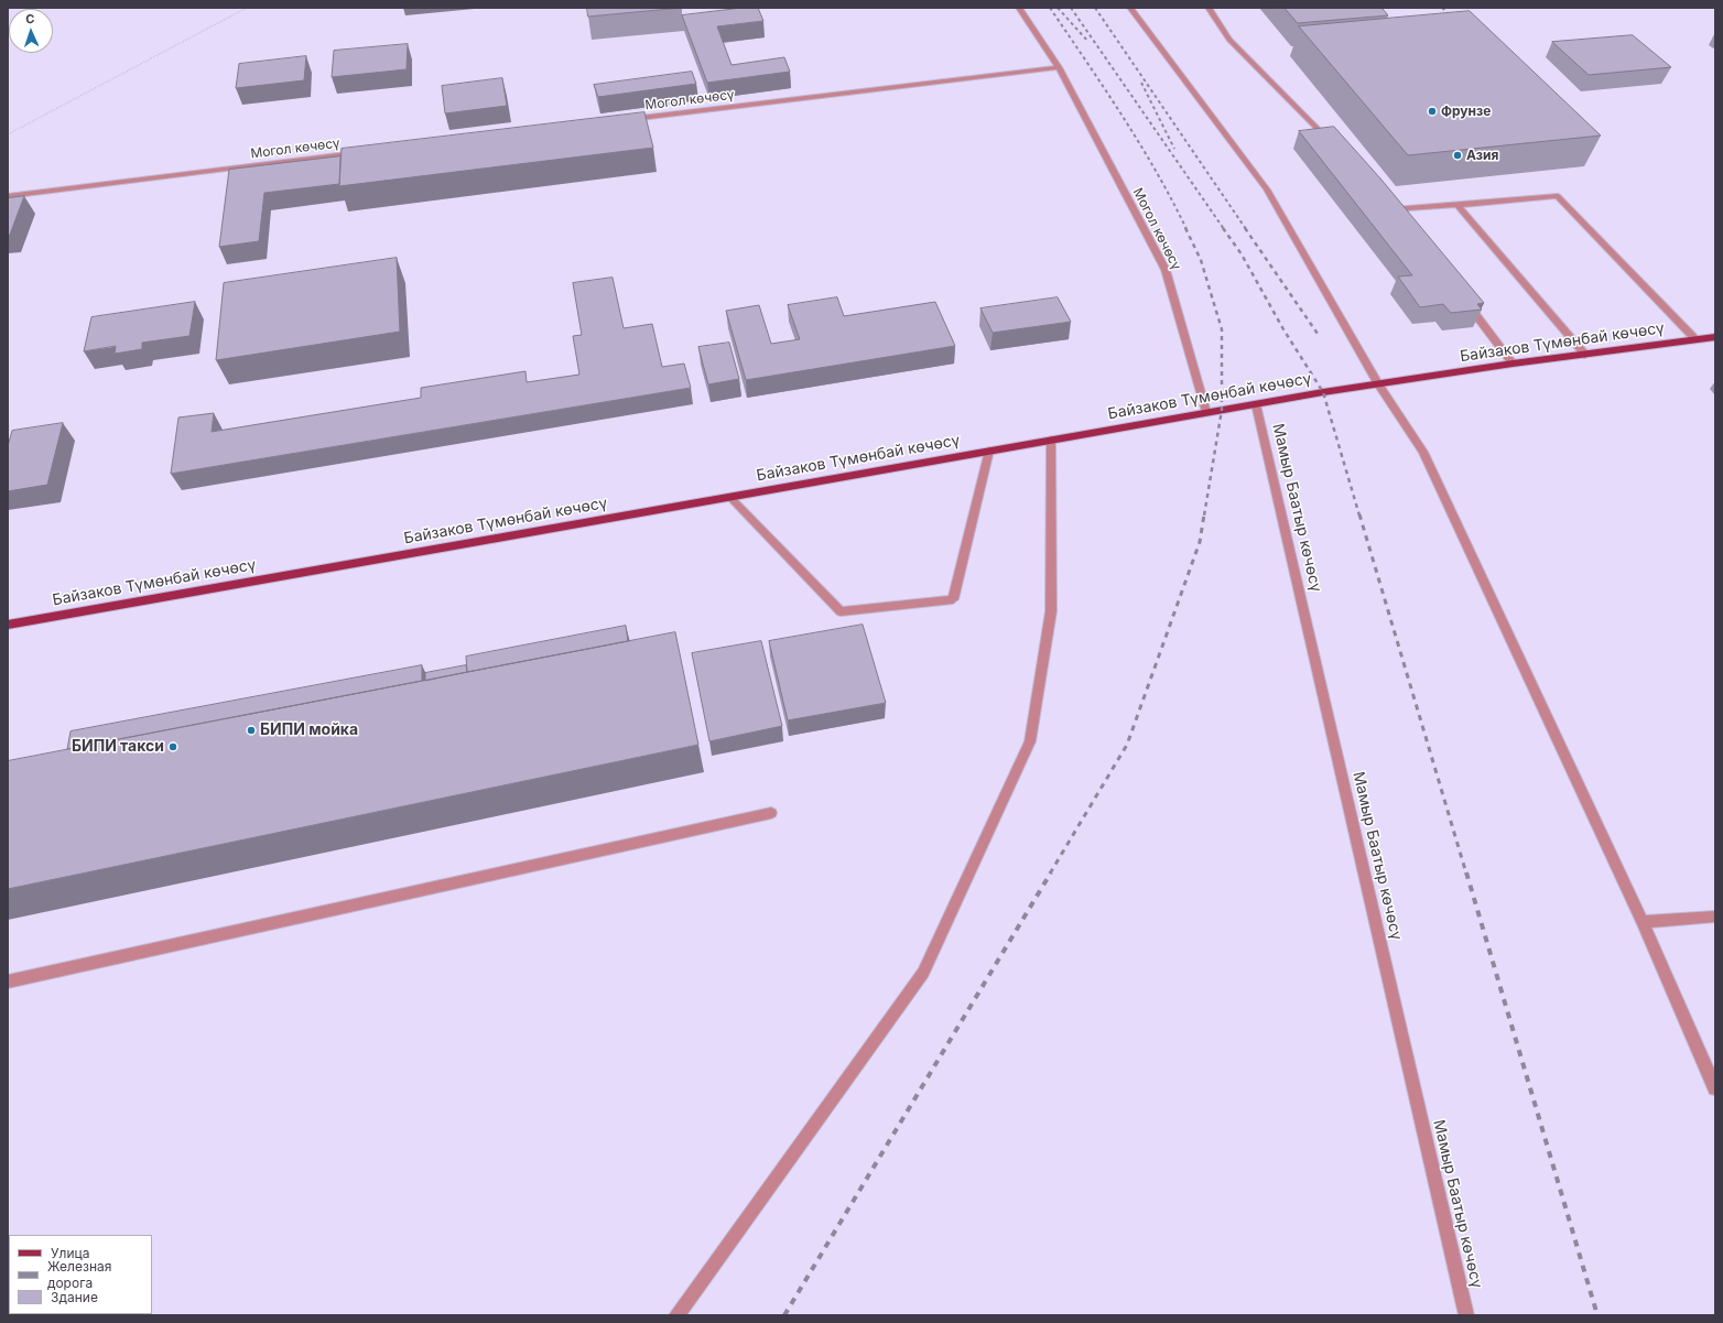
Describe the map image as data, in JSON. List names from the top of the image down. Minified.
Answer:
{"streets":{"main road":["Байзаков Түмөнбай көчөсү"],"street":["Могол көчөсү","Мамыр Баатыр көчөсү"]},"crossings":[["Могол көчөсү","Байзаков Түмөнбай көчөсү"],["Байзаков Түмөнбай көчөсү","Мамыр Баатыр көчөсү"]],"places":["Фрунзе","Азия","БИПИ мойка","БИПИ такси"],"legend":["Улица","Железная дорога","Здание"],"north":"top"}
